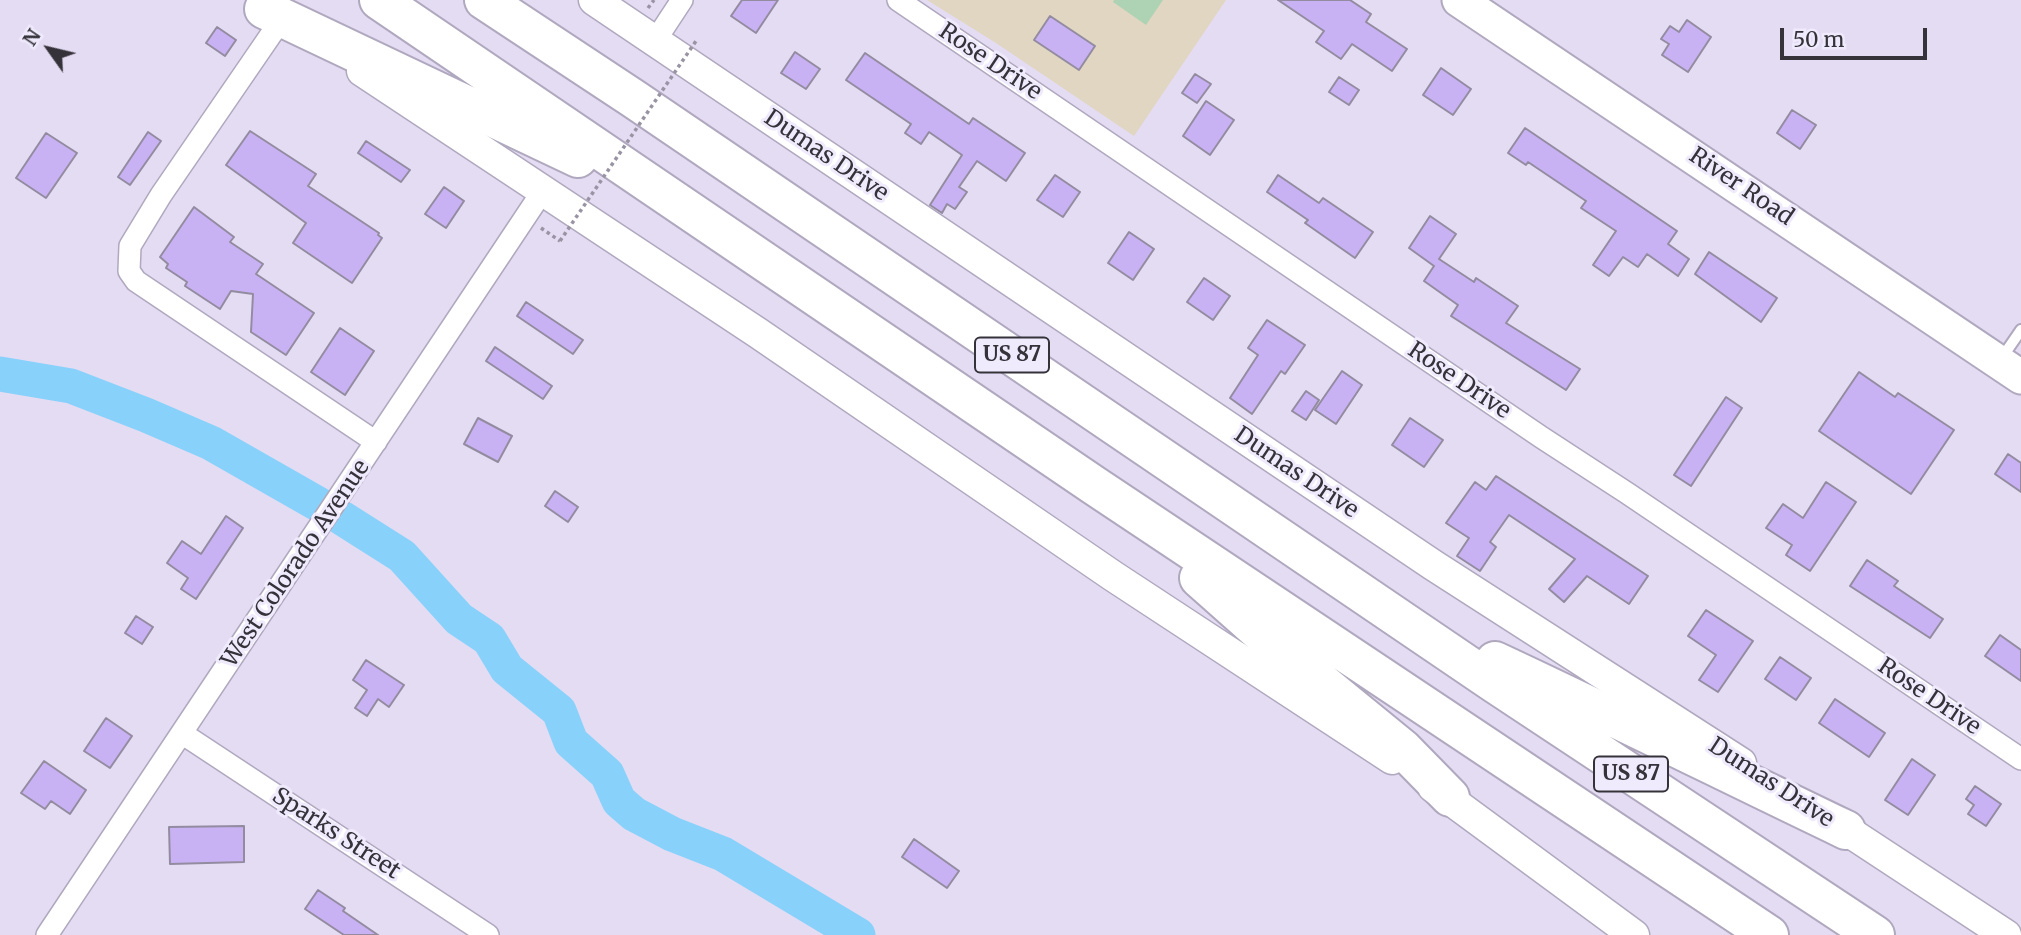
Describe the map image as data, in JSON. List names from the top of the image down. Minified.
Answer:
{"streets":{"highway":["US 87"],"main road":["Dumas Drive","River Road"],"street":["Rose Drive","West Colorado Avenue","Sparks Street"]},"crossings":[["West Colorado Avenue","Sparks Street"]],"scale_bar":"50 m","north":"top left"}
